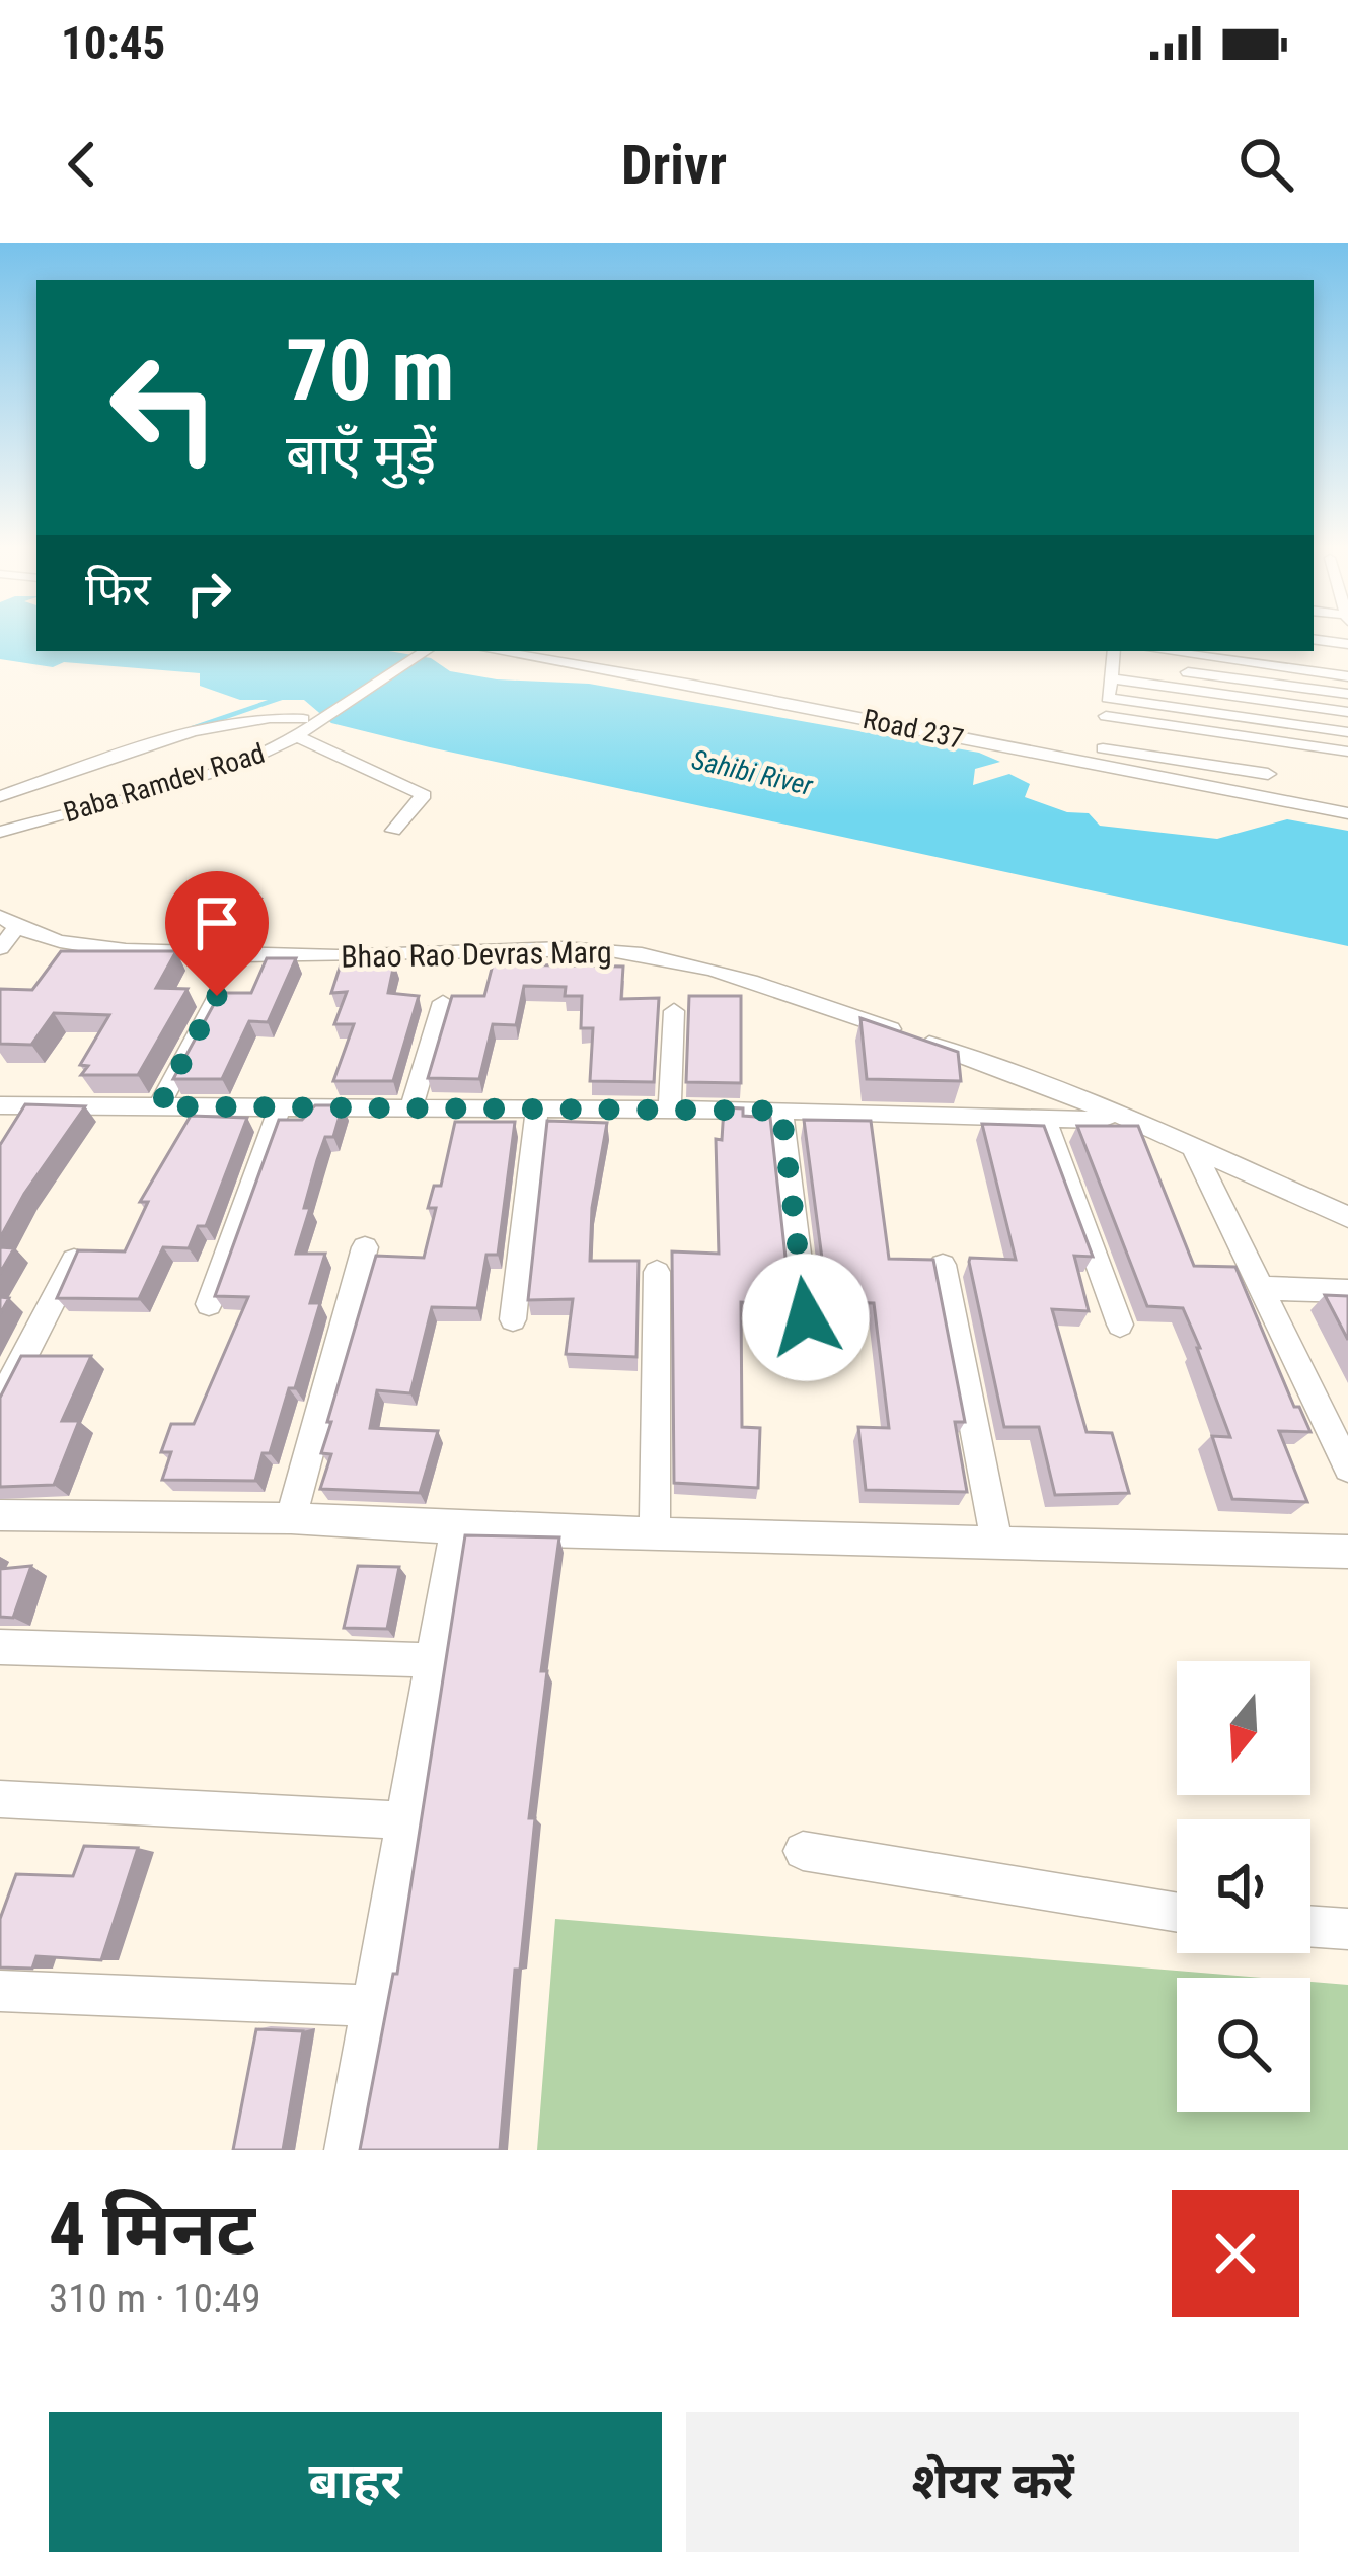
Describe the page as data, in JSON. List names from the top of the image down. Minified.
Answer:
{"streets":{"street":["Road 237","Baba Ramdev Road","Bhao Rao Devras Marg"]},"water":["Sahibi River"],"north":"bottom","page":{"status":"10:45","header":"Drivr","turn":["70 m","बाएँ मुड़ें"],"then":"फिर","heading":["4 मिनट","310 m · 10:49"],"buttons":["बाहर","शेयर करें"]}}
